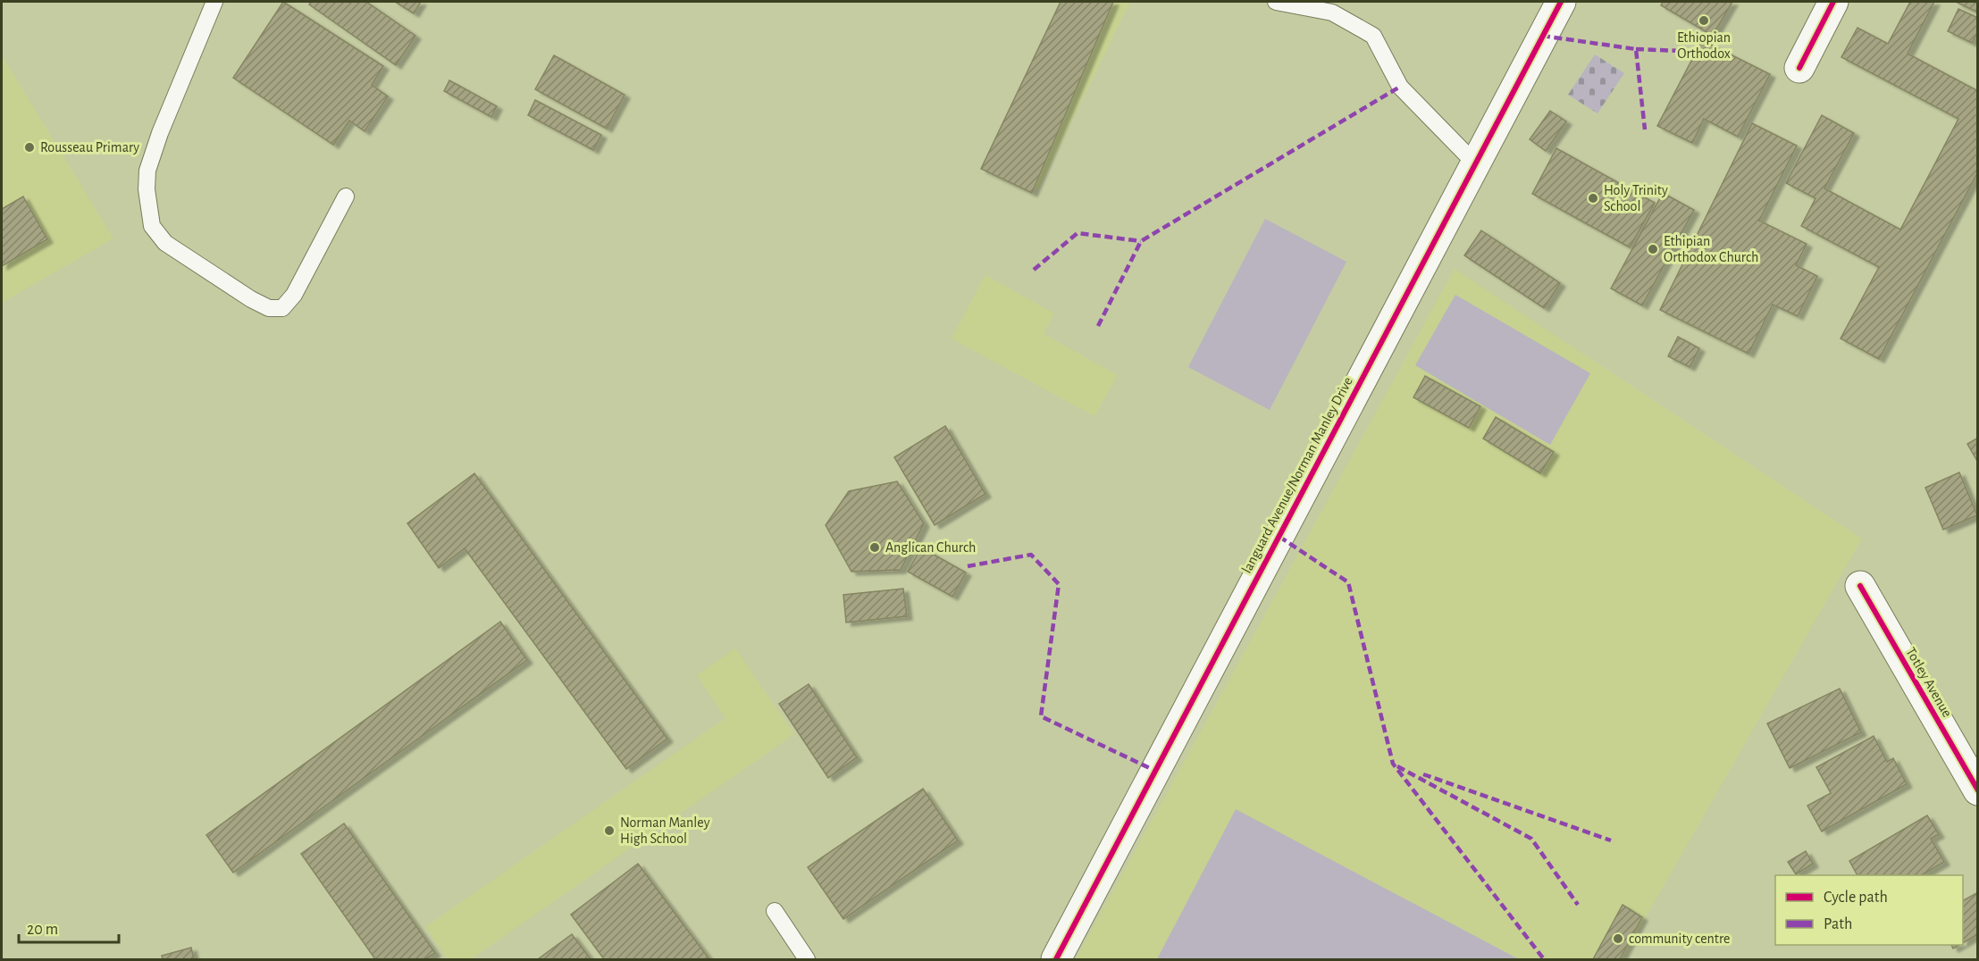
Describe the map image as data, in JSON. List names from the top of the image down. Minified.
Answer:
{"streets":{"street":["languard Avenue/Norman Manley Drive","Totley Avenue"]},"places":["Ethiopian Orthodox","Rousseau Primary","Holy Trinity School","Ethipian Orthodox Church","Anglican Church","Norman Manley High School","community centre"],"legend":["Cycle path","Path"],"scale_bar":"20 m"}
